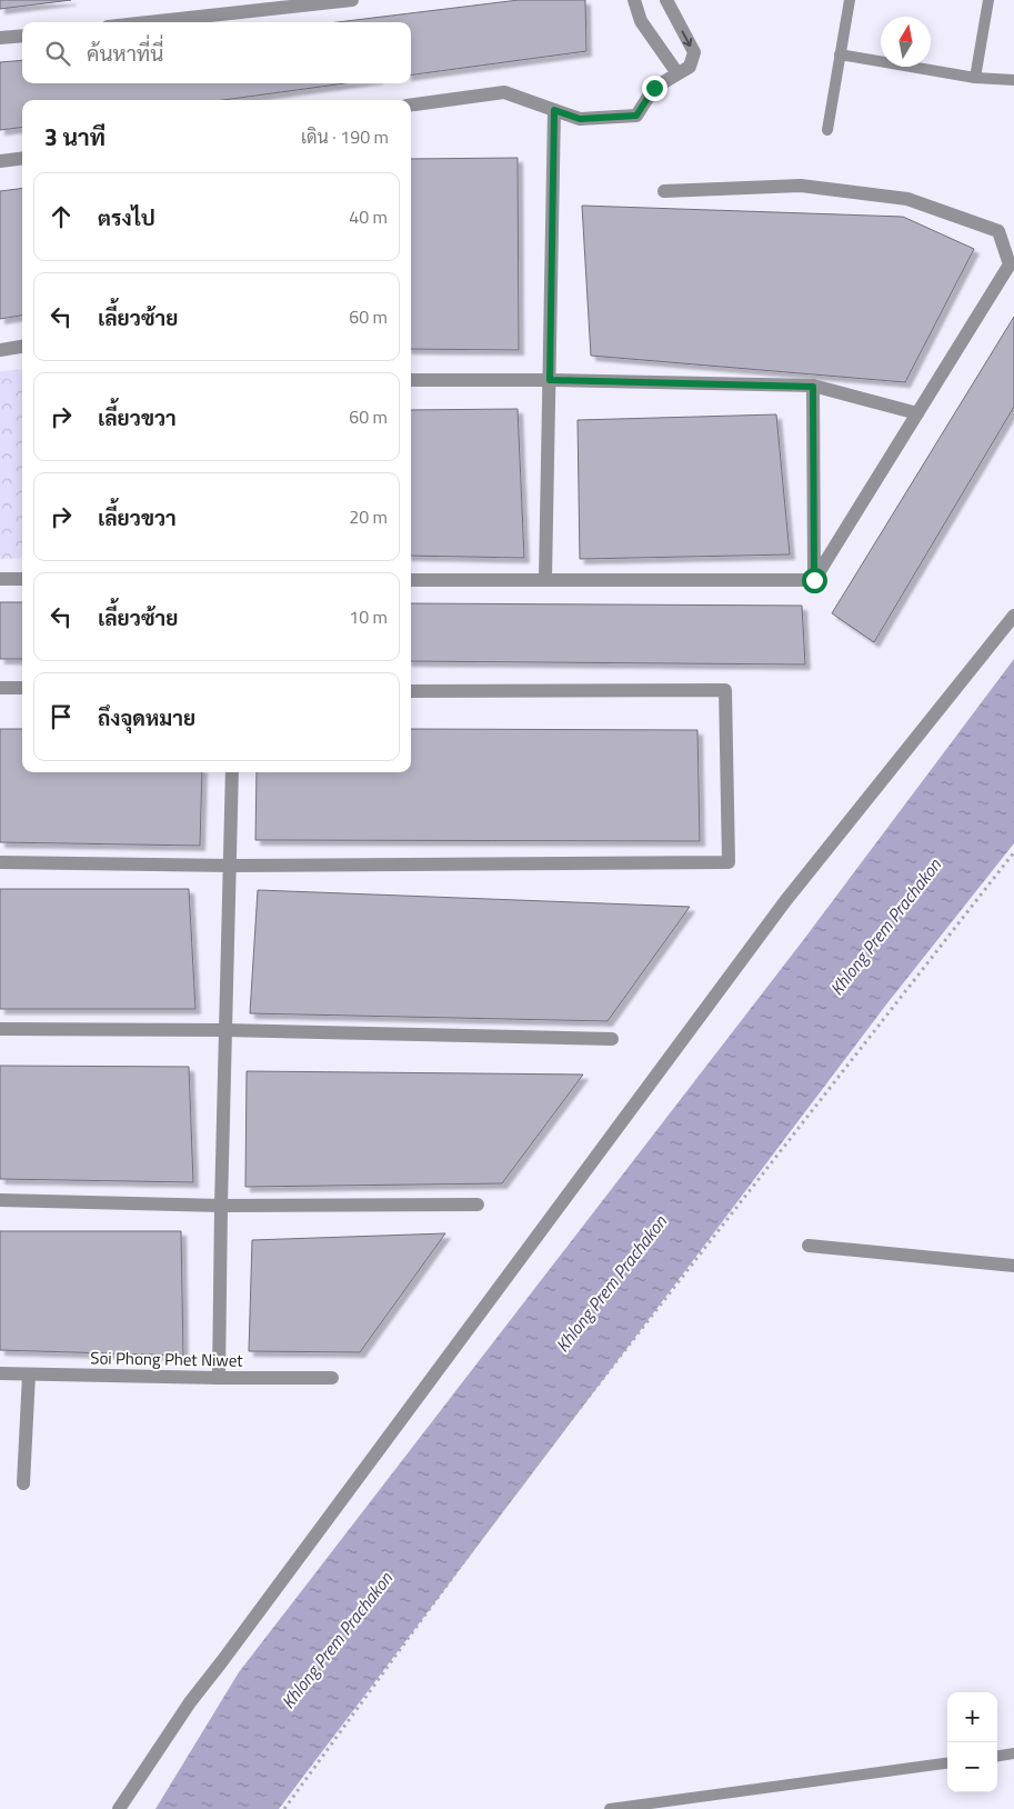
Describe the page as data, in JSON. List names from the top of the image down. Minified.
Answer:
{"streets":{"street":["Soi Phong Phet Niwet"]},"water":["Khlong Prem Prachakon"],"north":"top","page":{"search":"ค้นหาที่นี่","heading":["3 นาที","เดิน · 190 m"],"list":[["ตรงไป","40 m"],["เลี้ยวซ้าย","60 m"],["เลี้ยวขวา","60 m"],["เลี้ยวขวา","20 m"],["เลี้ยวซ้าย","10 m"],"ถึงจุดหมาย"],"map_buttons":["+","−"]}}
